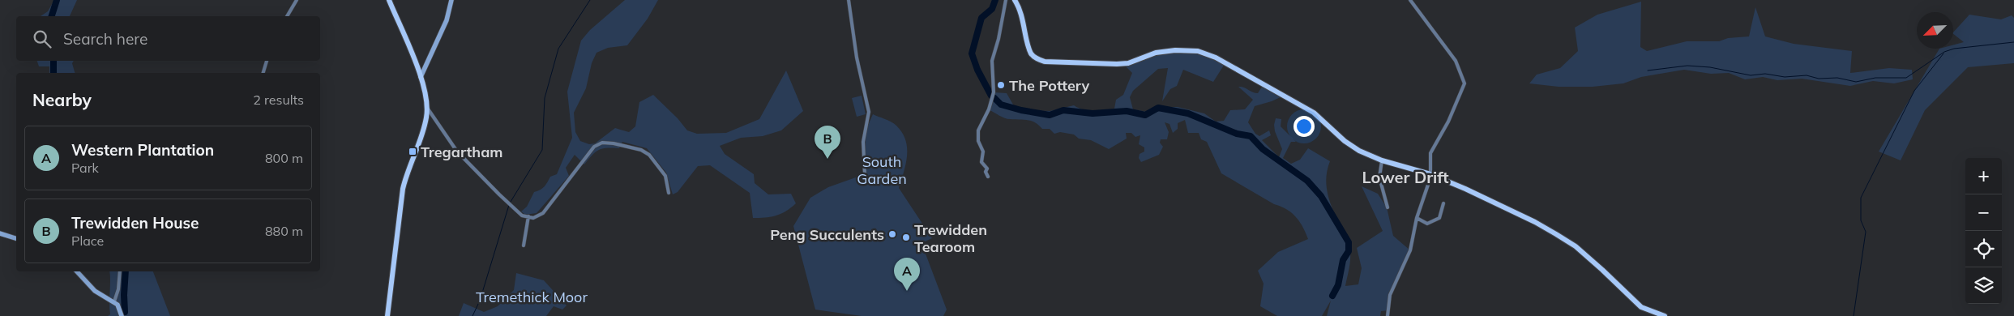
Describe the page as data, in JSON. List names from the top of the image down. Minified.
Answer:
{"districts":["Lower Drift"],"parks":["South Garden","Tremethick Moor"],"places":{"other":["The Pottery","Peng Succulents","Trewidden Tearoom"],"transit":["Tregartham"]},"north":"bottom left","page":{"search":"Search here","heading":["Nearby","2 results"],"pins":["B","A"],"list":[{"mark":"A","name":"Western Plantation","note":"Park","value":"800 m"},{"mark":"B","name":"Trewidden House","note":"Place","value":"880 m"}],"map_buttons":["+","−"]}}
